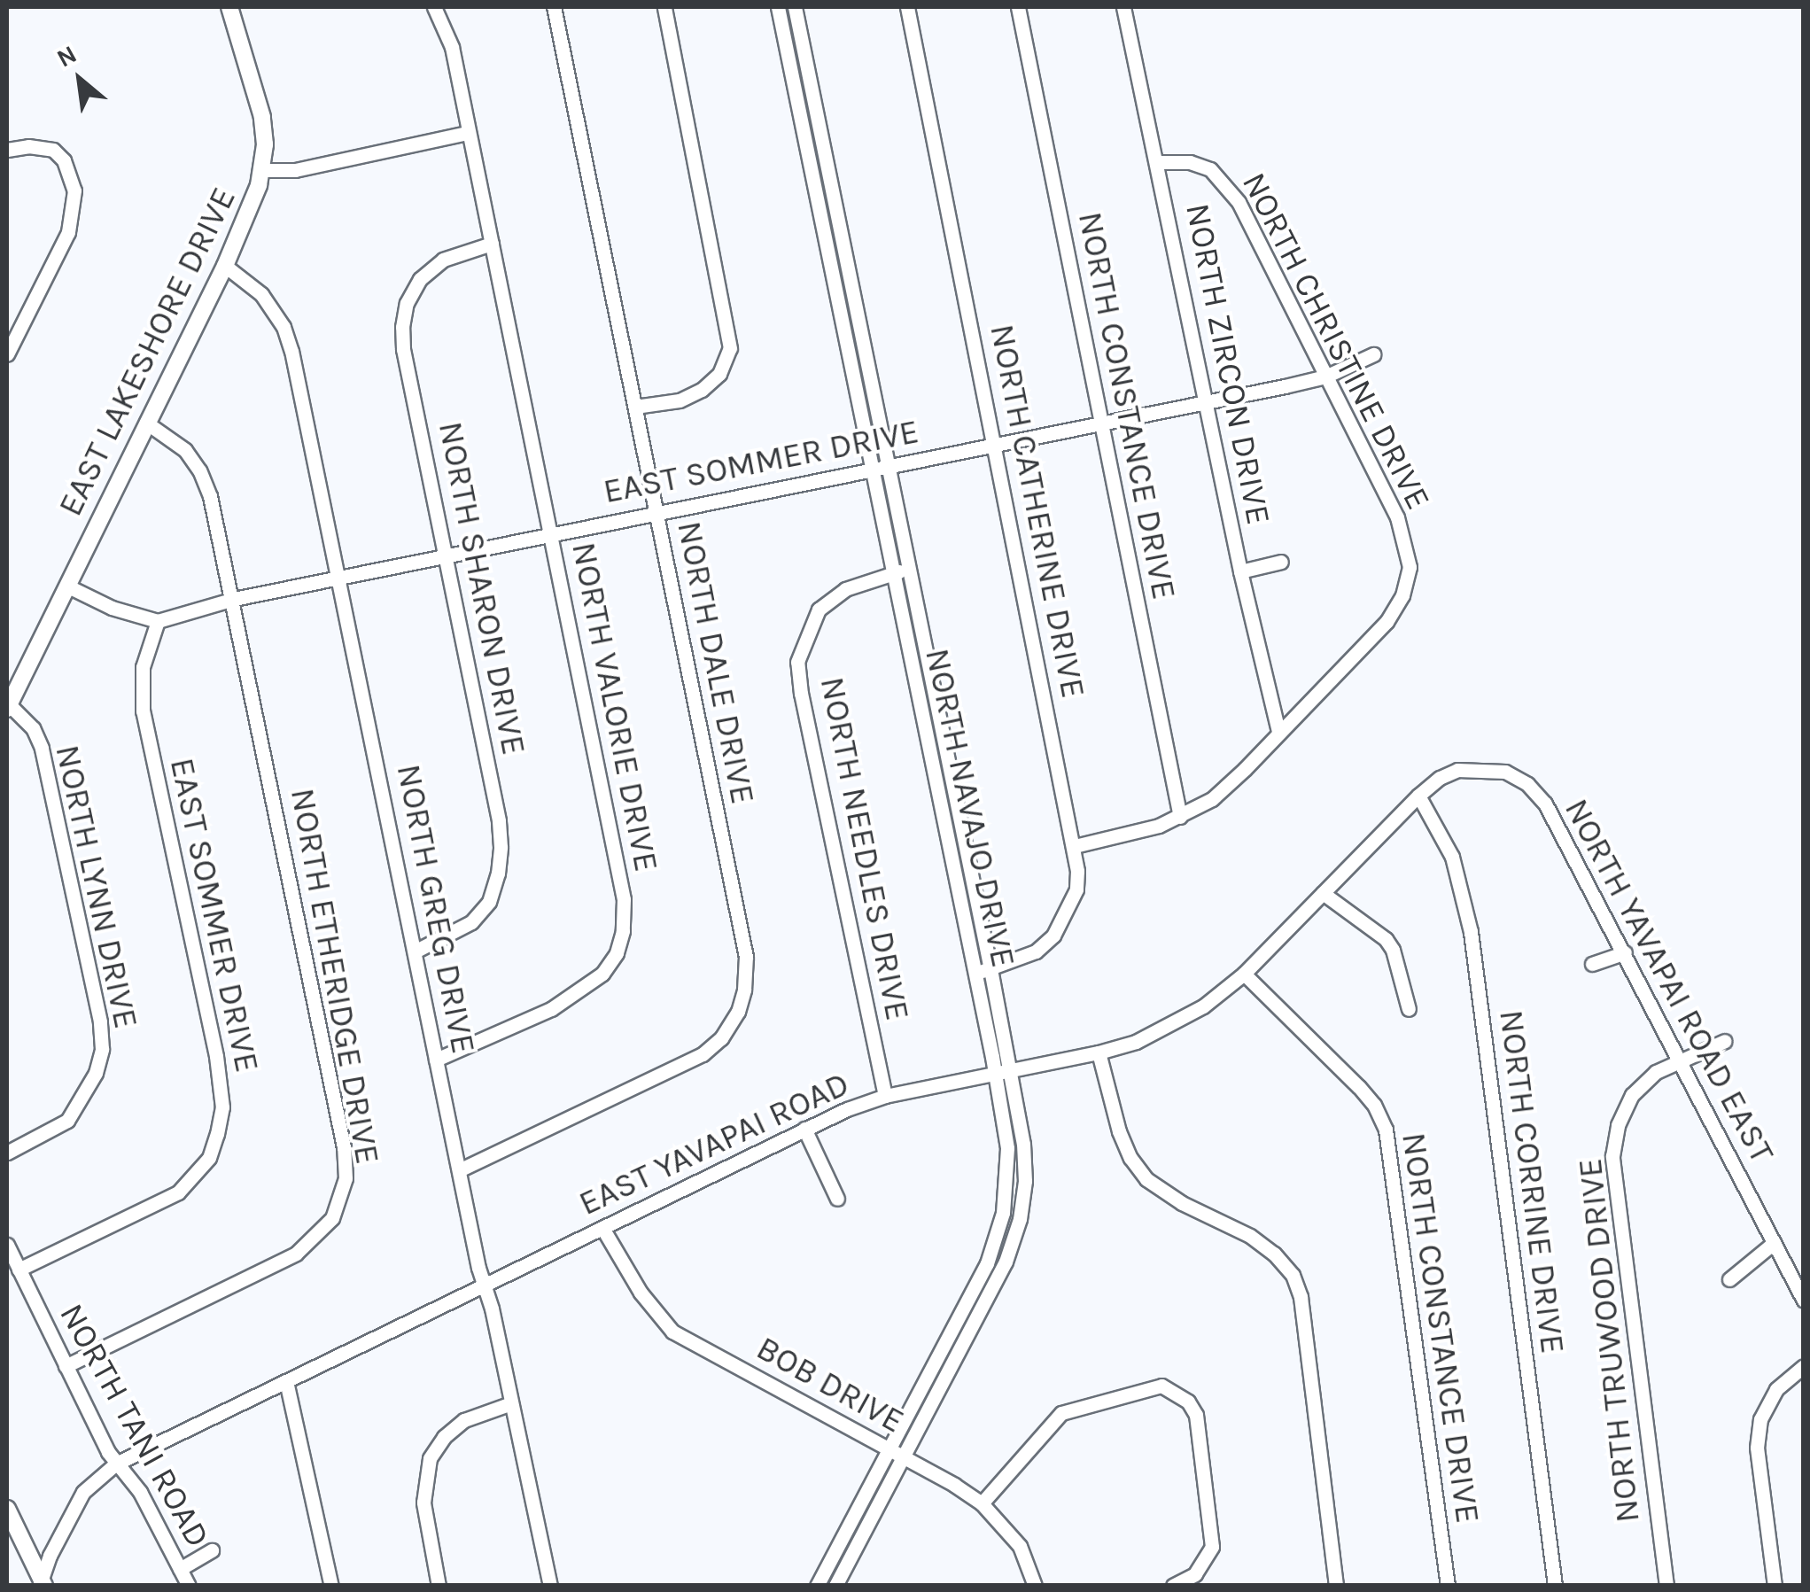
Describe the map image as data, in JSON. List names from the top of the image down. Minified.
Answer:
{"streets":{"main road":["EAST LAKESHORE DRIVE"],"street":["NORTH CHRISTINE DRIVE","NORTH ZIRCON DRIVE","NORTH CONSTANCE DRIVE","EAST SOMMER DRIVE","NORTH CATHERINE DRIVE","NORTH SHARON DRIVE","NORTH DALE DRIVE","NORTH VALORIE DRIVE","NORTH NAVAJO DRIVE","NORTH NEEDLES DRIVE","NORTH LYNN DRIVE","NORTH GREG DRIVE","NORTH ETHERIDGE DRIVE","NORTH YAVAPAI ROAD EAST","EAST YAVAPAI ROAD","NORTH CORRINE DRIVE","NORTH TRUWOOD DRIVE","BOB DRIVE","NORTH TANI ROAD"]},"crossings":[["NORTH CHRISTINE DRIVE","NORTH ZIRCON DRIVE"],["NORTH CHRISTINE DRIVE","NORTH CONSTANCE DRIVE"],["NORTH CHRISTINE DRIVE","EAST SOMMER DRIVE"],["NORTH CHRISTINE DRIVE","NORTH CATHERINE DRIVE"],["EAST LAKESHORE DRIVE","NORTH LYNN DRIVE"],["EAST LAKESHORE DRIVE","NORTH GREG DRIVE"],["EAST LAKESHORE DRIVE","NORTH ETHERIDGE DRIVE"],["NORTH ZIRCON DRIVE","EAST SOMMER DRIVE"],["NORTH CONSTANCE DRIVE","EAST SOMMER DRIVE"],["NORTH CONSTANCE DRIVE","EAST YAVAPAI ROAD"],["EAST SOMMER DRIVE","NORTH CATHERINE DRIVE"],["EAST SOMMER DRIVE","NORTH SHARON DRIVE"],["EAST SOMMER DRIVE","NORTH DALE DRIVE"],["EAST SOMMER DRIVE","NORTH VALORIE DRIVE"],["EAST SOMMER DRIVE","NORTH NAVAJO DRIVE"],["EAST SOMMER DRIVE","NORTH GREG DRIVE"],["EAST SOMMER DRIVE","NORTH ETHERIDGE DRIVE"],["EAST SOMMER DRIVE","NORTH TANI ROAD"],["NORTH CATHERINE DRIVE","NORTH NAVAJO DRIVE"],["NORTH SHARON DRIVE","NORTH VALORIE DRIVE"],["NORTH SHARON DRIVE","NORTH GREG DRIVE"],["NORTH DALE DRIVE","NORTH GREG DRIVE"],["NORTH VALORIE DRIVE","NORTH GREG DRIVE"],["NORTH NAVAJO DRIVE","NORTH NEEDLES DRIVE"],["NORTH NAVAJO DRIVE","EAST YAVAPAI ROAD"],["NORTH NAVAJO DRIVE","BOB DRIVE"],["NORTH NEEDLES DRIVE","EAST YAVAPAI ROAD"],["NORTH GREG DRIVE","EAST YAVAPAI ROAD"],["NORTH ETHERIDGE DRIVE","NORTH TANI ROAD"],["NORTH YAVAPAI ROAD EAST","EAST YAVAPAI ROAD"],["NORTH YAVAPAI ROAD EAST","NORTH TRUWOOD DRIVE"],["EAST YAVAPAI ROAD","NORTH CORRINE DRIVE"],["EAST YAVAPAI ROAD","BOB DRIVE"],["EAST YAVAPAI ROAD","NORTH TANI ROAD"]],"north":"top left"}
